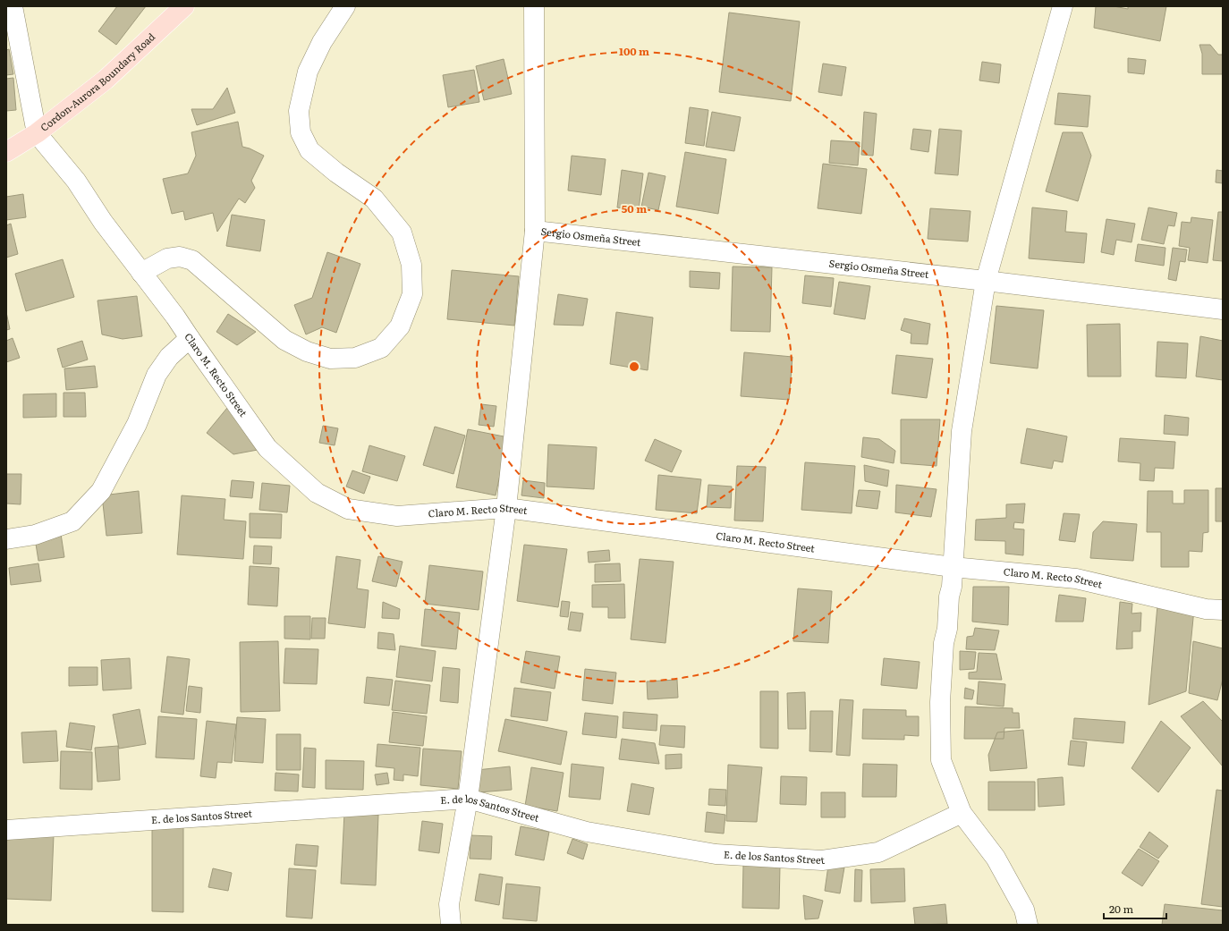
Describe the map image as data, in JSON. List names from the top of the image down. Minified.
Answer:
{"streets":{"main road":["Cordon-Aurora Boundary Road"],"street":["Sergio Osmeña Street","Claro M. Recto Street","E. de los Santos Street"]},"crossings":[["Cordon-Aurora Boundary Road","Claro M. Recto Street"]],"scale_bar":"20 m","rings":["100 m","50 m"]}
